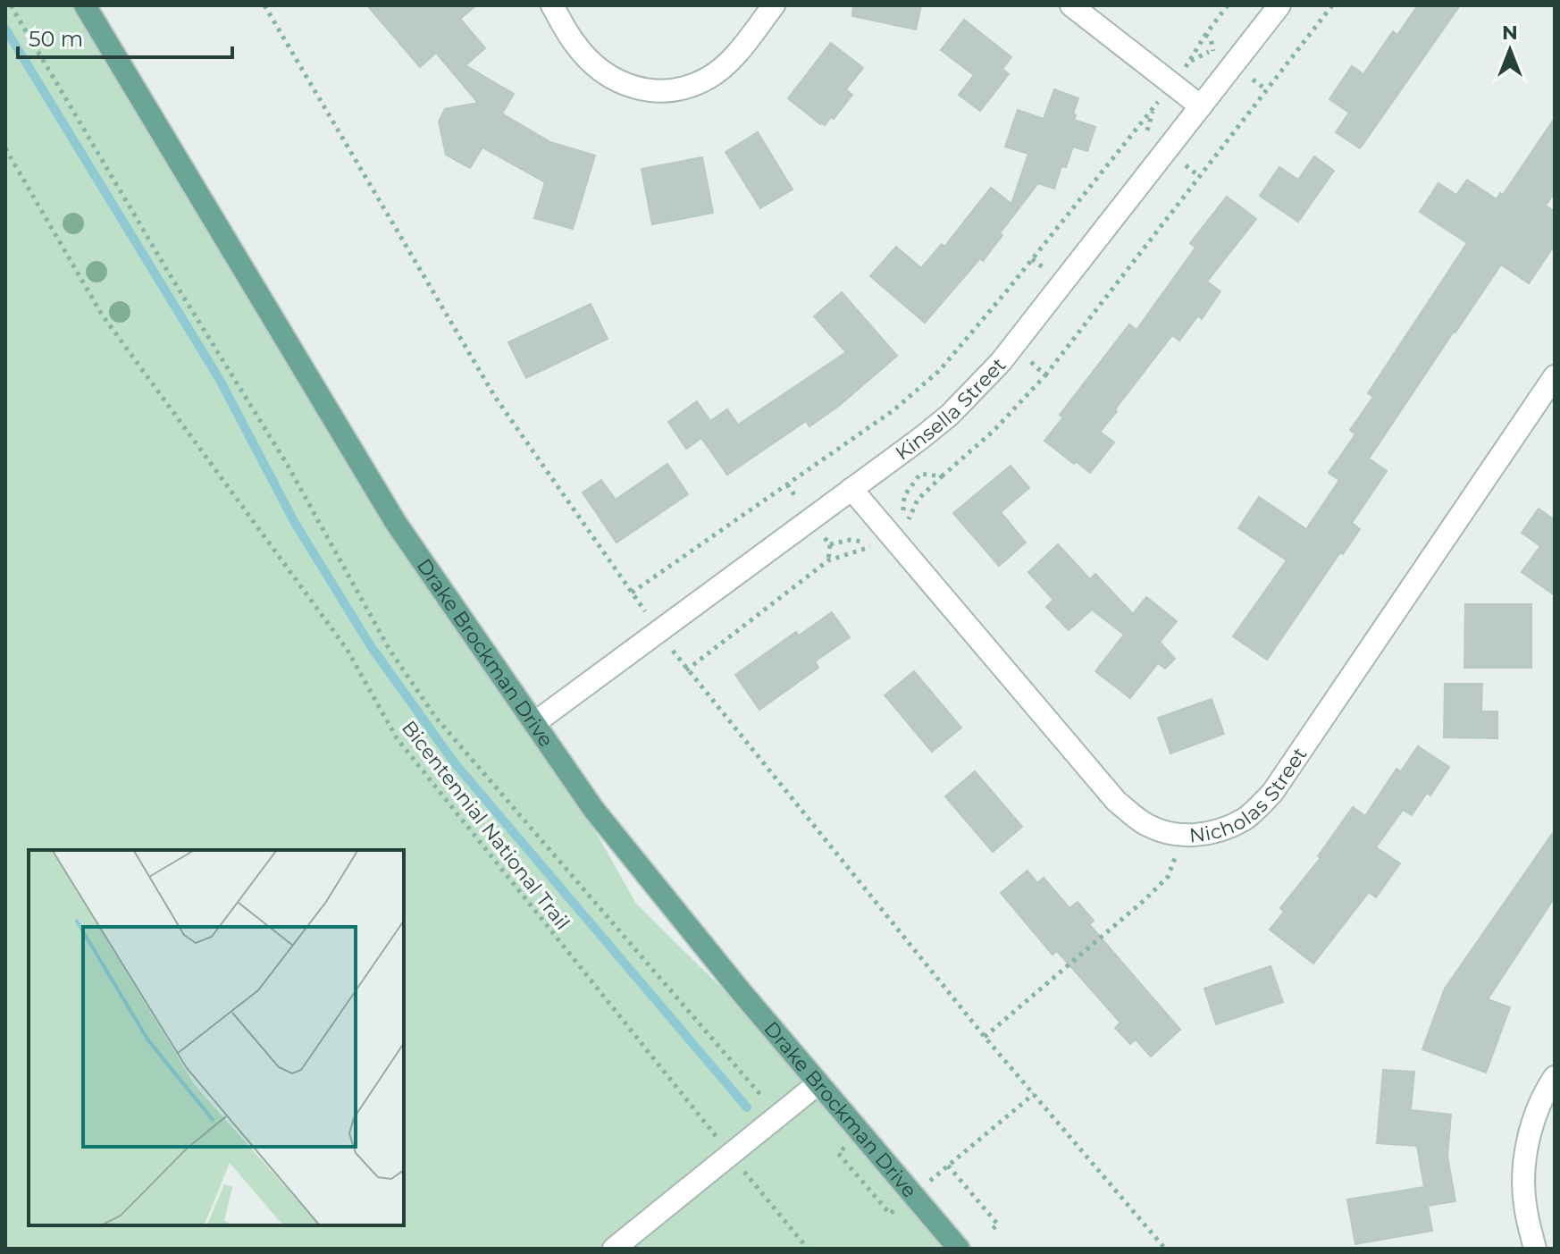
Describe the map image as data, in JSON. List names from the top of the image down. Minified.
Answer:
{"streets":{"main road":["Drake Brockman Drive"],"street":["Kinsella Street","Nicholas Street"],"path":["Bicentennial National Trail"]},"crossings":[["Kinsella Street","Drake Brockman Drive"],["Kinsella Street","Nicholas Street"]],"scale_bar":"50 m","north":"top"}
